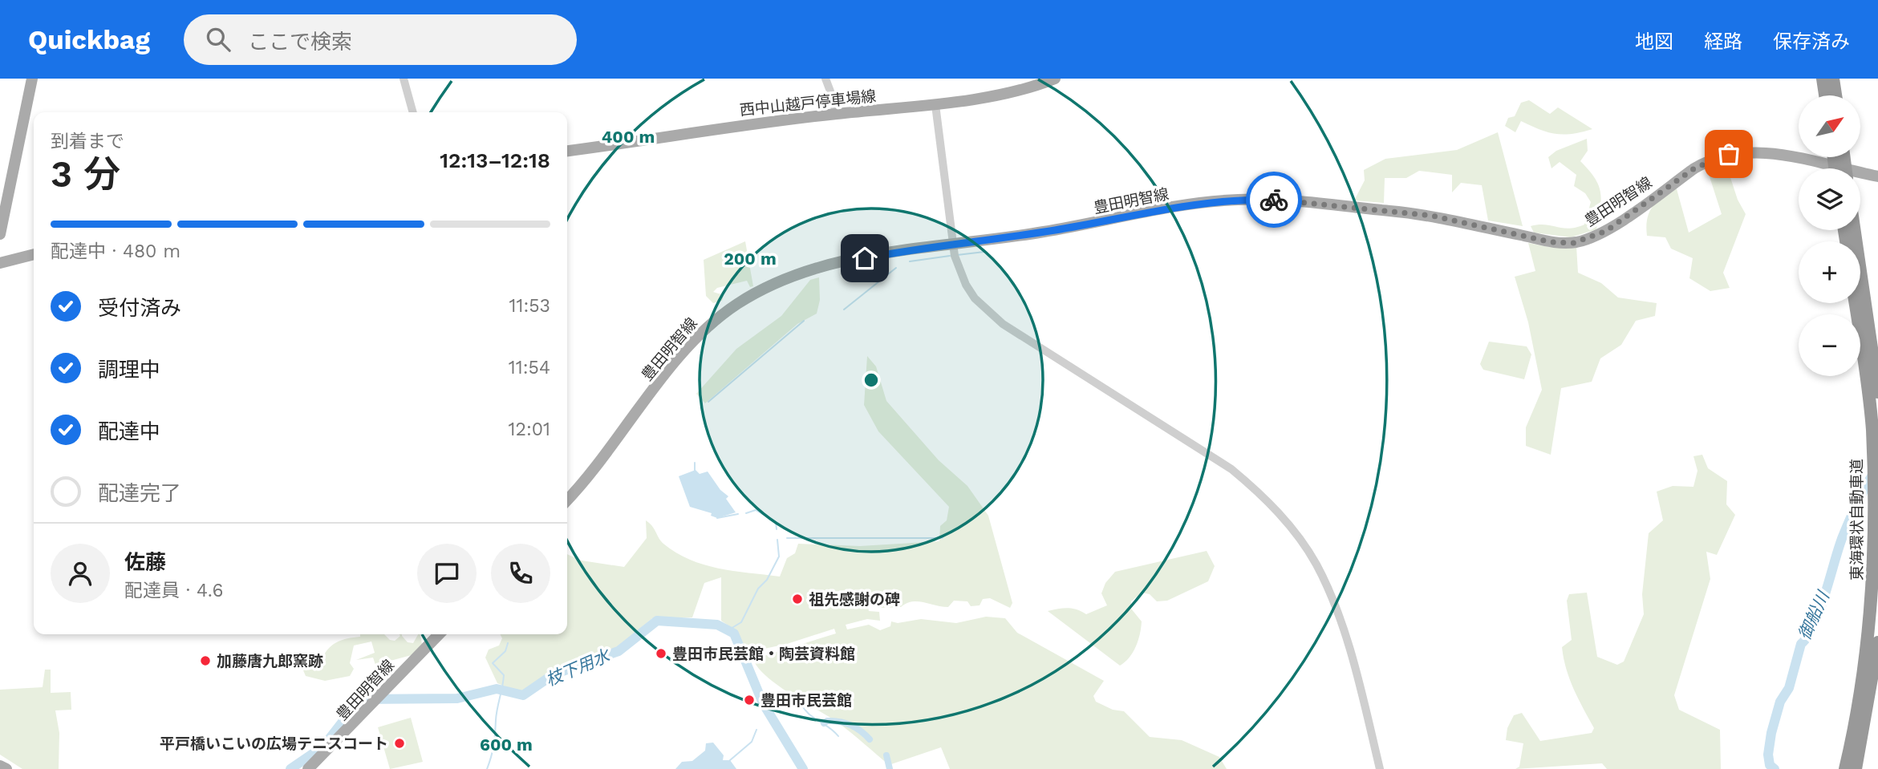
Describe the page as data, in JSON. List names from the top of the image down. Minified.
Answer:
{"streets":{"highway":["東海環状自動車道"],"main road":["西中山越戸停車場線","豊田明智線"]},"water":["御船川","枝下用水"],"places":["祖先感謝の碑","豊田市民芸館・陶芸資料館","加藤唐九郎窯跡","豊田市民芸館","平戸橋いこいの広場テニスコート"],"north":"top right","page":{"header":"Quickbag","search":"ここで検索","nav":["地図","経路","保存済み"],"map_buttons":["+","−"],"heading":["3 分","到着まで","12:13–12:18"],"panel":["佐藤","配達員 · 4.6"],"bar":"配達中 · 480 m","list":[["受付済み","11:53"],["調理中","11:54"],["配達中","12:01"],"配達完了"]},"rings":["400 m","200 m","600 m"]}
